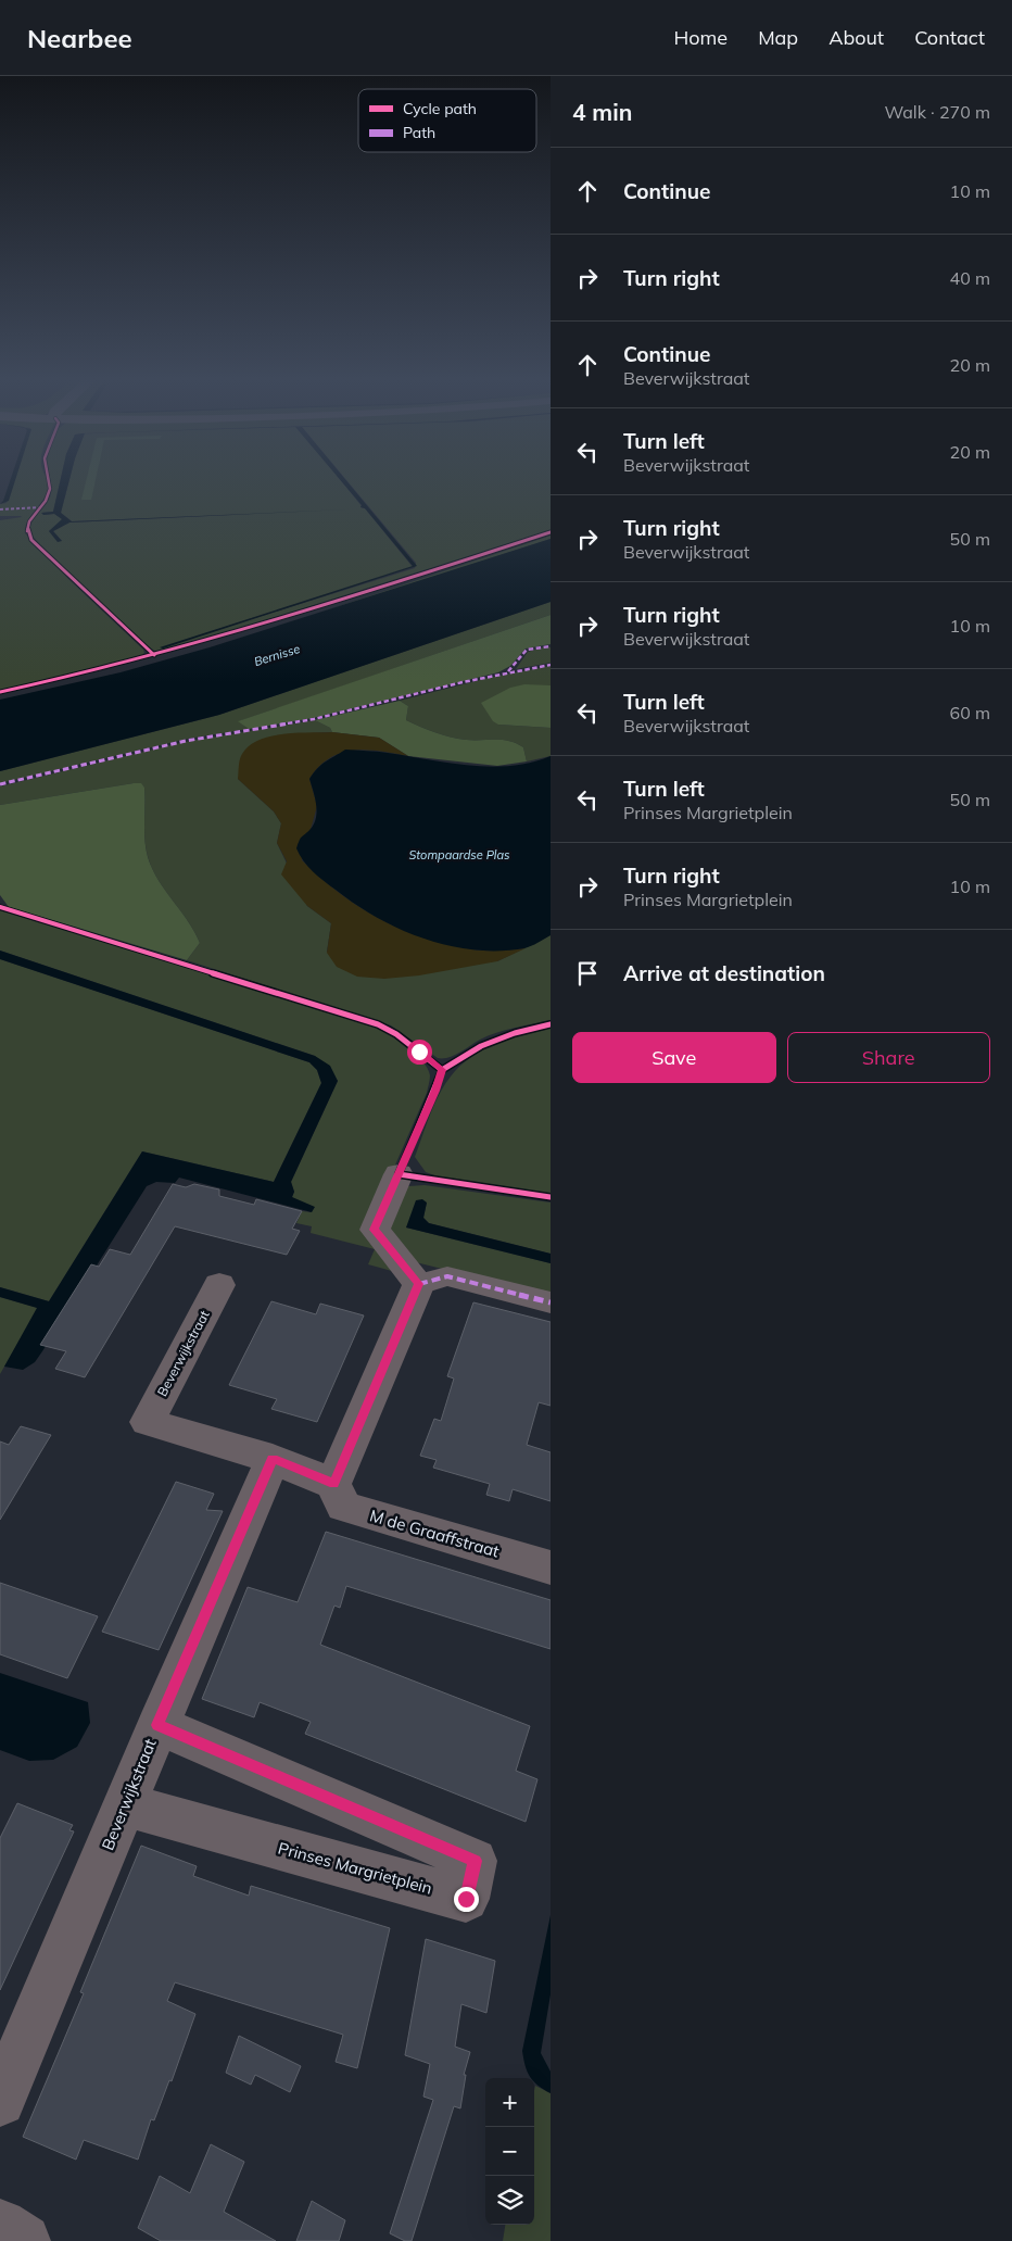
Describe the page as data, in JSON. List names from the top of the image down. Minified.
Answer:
{"streets":{"street":["Beverwijkstraat","M de Graaffstraat","Prinses Margrietplein"]},"crossings":[["Beverwijkstraat","M de Graaffstraat"],["Beverwijkstraat","Prinses Margrietplein"]],"water":["Bernisse","Stompaardse Plas"],"legend":["Cycle path","Path"],"page":{"header":"Nearbee","nav":["Home","Map","About","Contact"],"heading":["4 min","Walk · 270 m"],"list":[["Continue","10 m"],["Turn right","40 m"],["Continue","Beverwijkstraat","20 m"],["Turn left","Beverwijkstraat","20 m"],["Turn right","Beverwijkstraat","50 m"],["Turn right","Beverwijkstraat","10 m"],["Turn left","Beverwijkstraat","60 m"],["Turn left","Prinses Margrietplein","50 m"],["Turn right","Prinses Margrietplein","10 m"],"Arrive at destination"],"buttons":["Save","Share"],"map_buttons":["+","−"]}}
